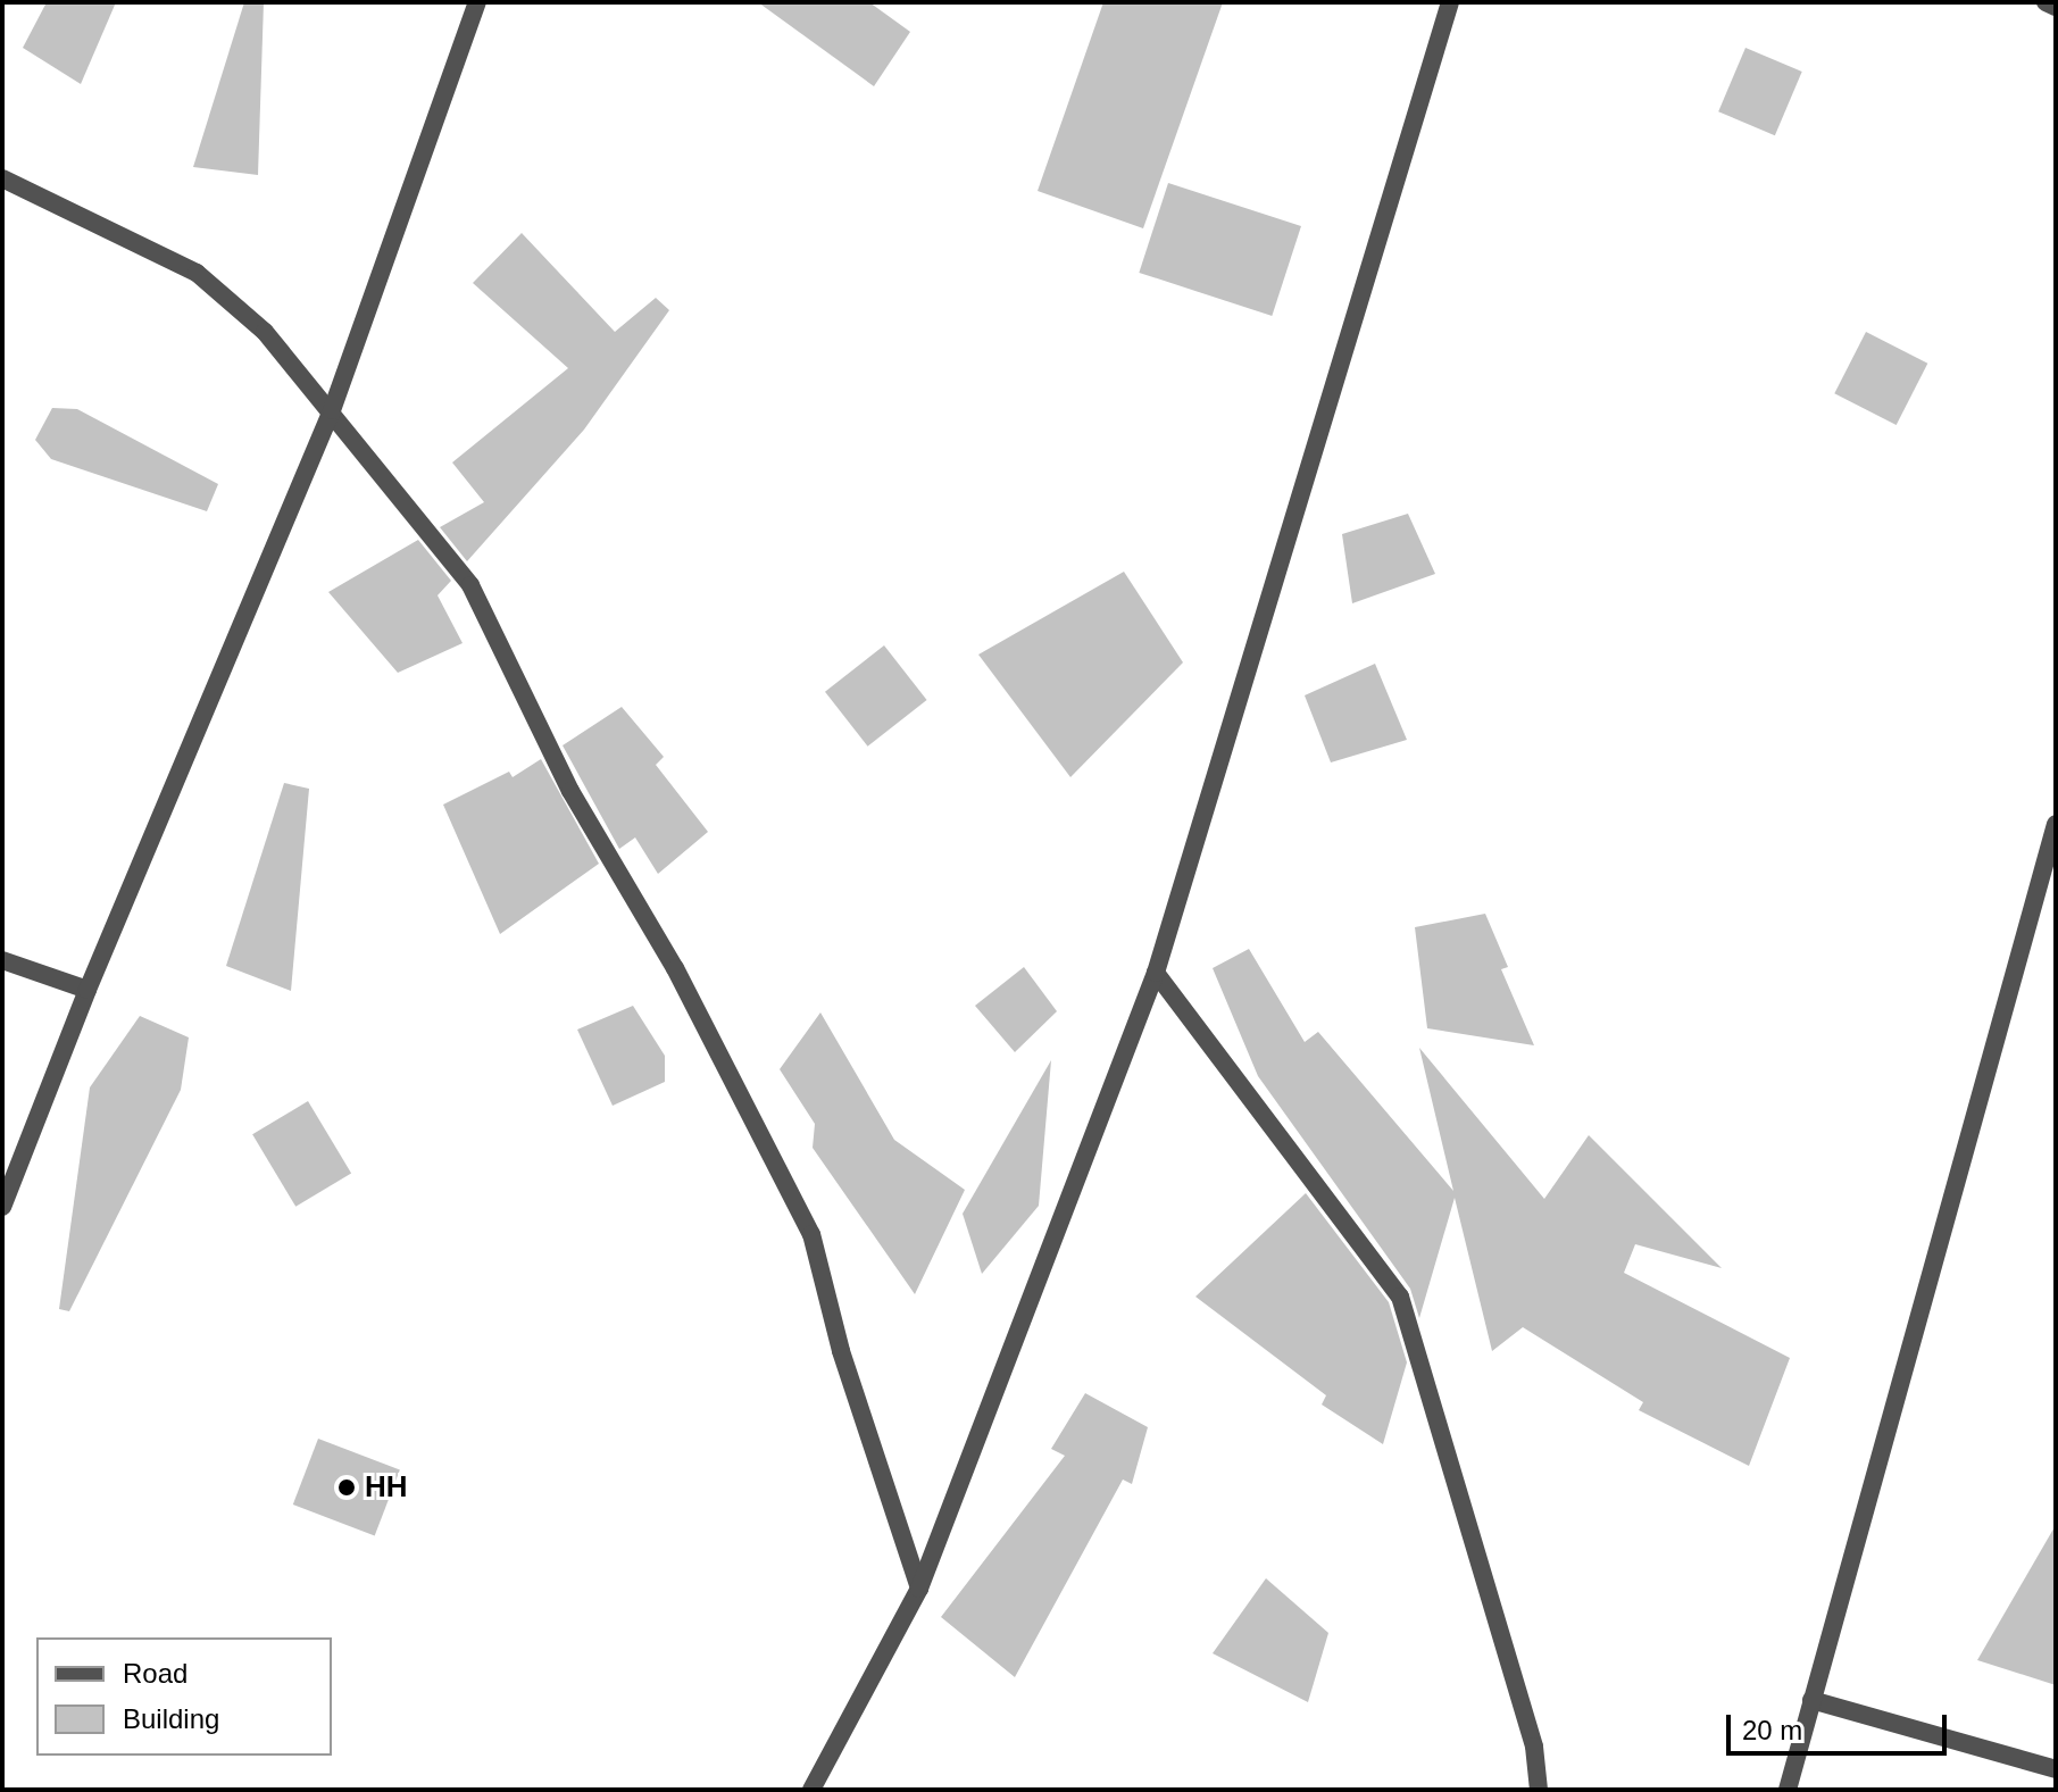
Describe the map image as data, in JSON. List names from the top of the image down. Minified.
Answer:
{"places":["HH"],"legend":["Road","Building"],"scale_bar":"20 m"}
